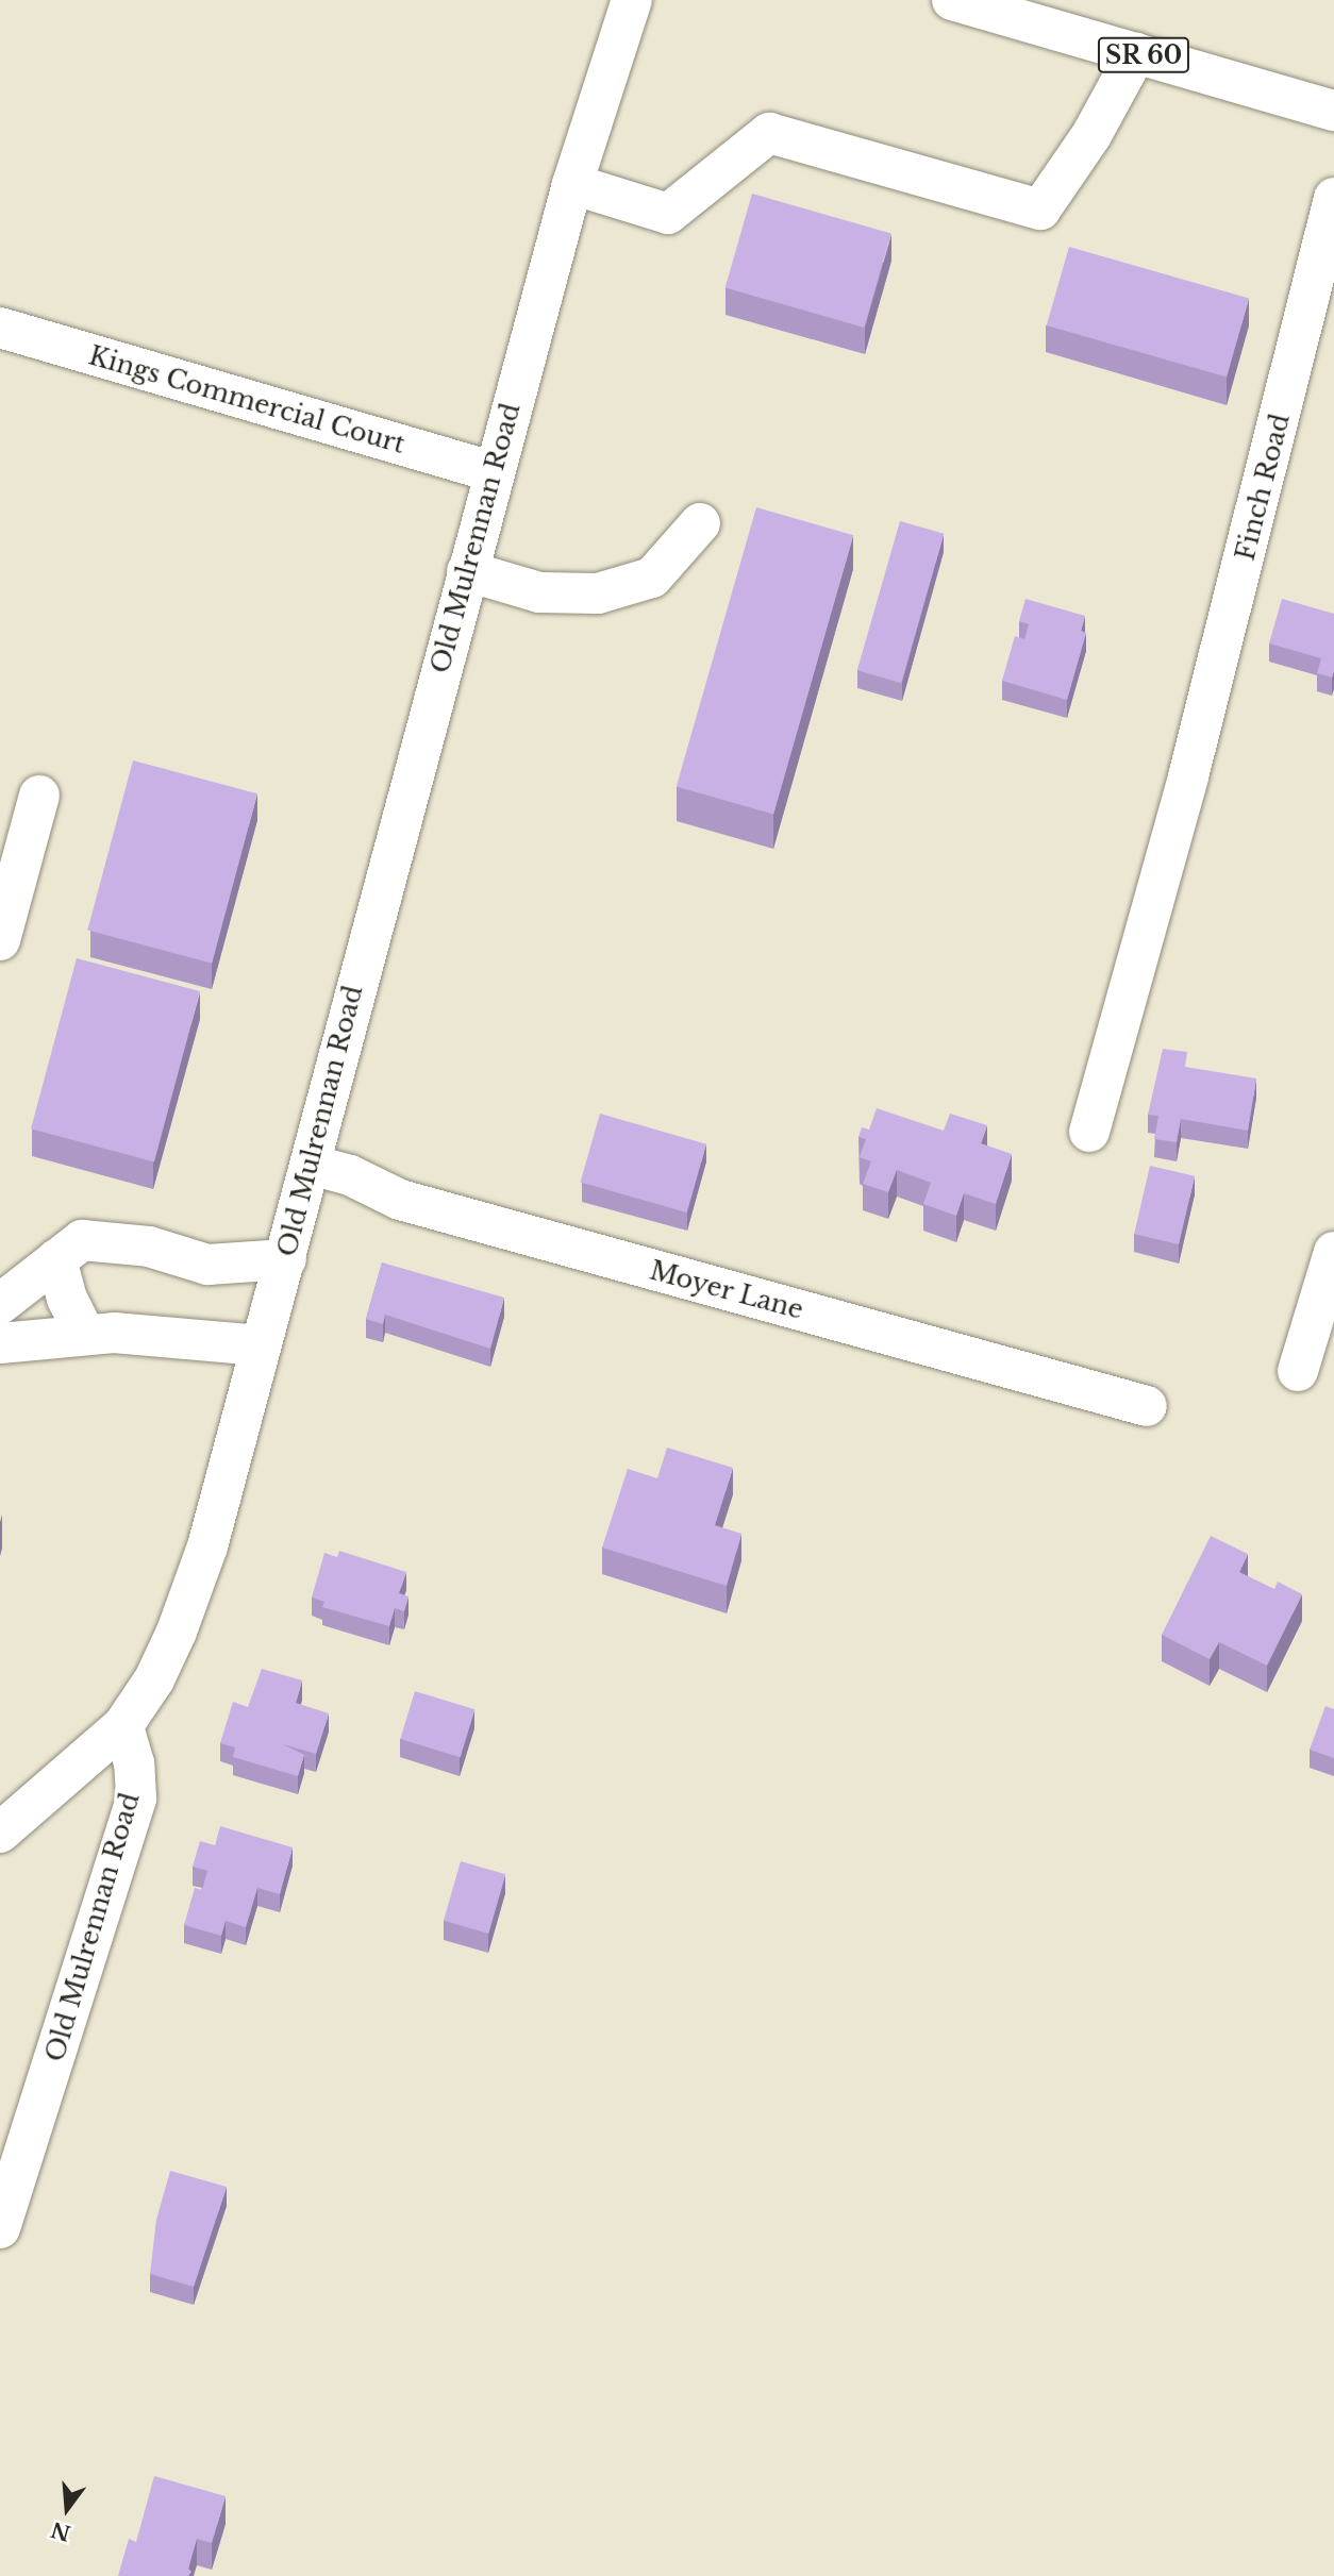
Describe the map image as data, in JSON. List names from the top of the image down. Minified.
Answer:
{"streets":{"main road":["SR 60","Kings Commercial Court","Finch Road","Old Mulrennan Road","Moyer Lane"]},"crossings":[["Kings Commercial Court","Old Mulrennan Road"],["Old Mulrennan Road","Moyer Lane"]],"north":"bottom"}
